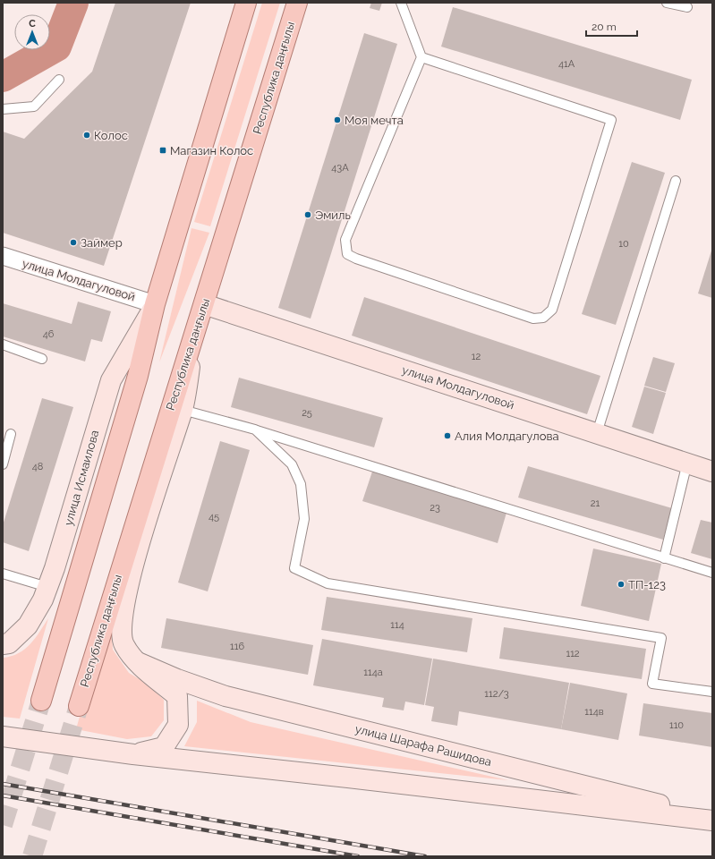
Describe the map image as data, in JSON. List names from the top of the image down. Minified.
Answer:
{"streets":{"main road":["Республика даңғылы","улица Молдагуловой","улица Исмаилова","улица Шарафа Рашидова"]},"crossings":[["Республика даңғылы","улица Молдагуловой"],["улица Молдагуловой","улица Исмаилова"]],"places":{"other":["Моя мечта","Колос","Эмиль","Займер","Алия Молдагулова","ТП-123"],"transit":["Магазин Колос"]},"house_numbers":["41А","43А","10","46","12","25","48","21","23","45","114","116","112","114а","112/3","114в","110"],"scale_bar":"20 m","north":"top"}
